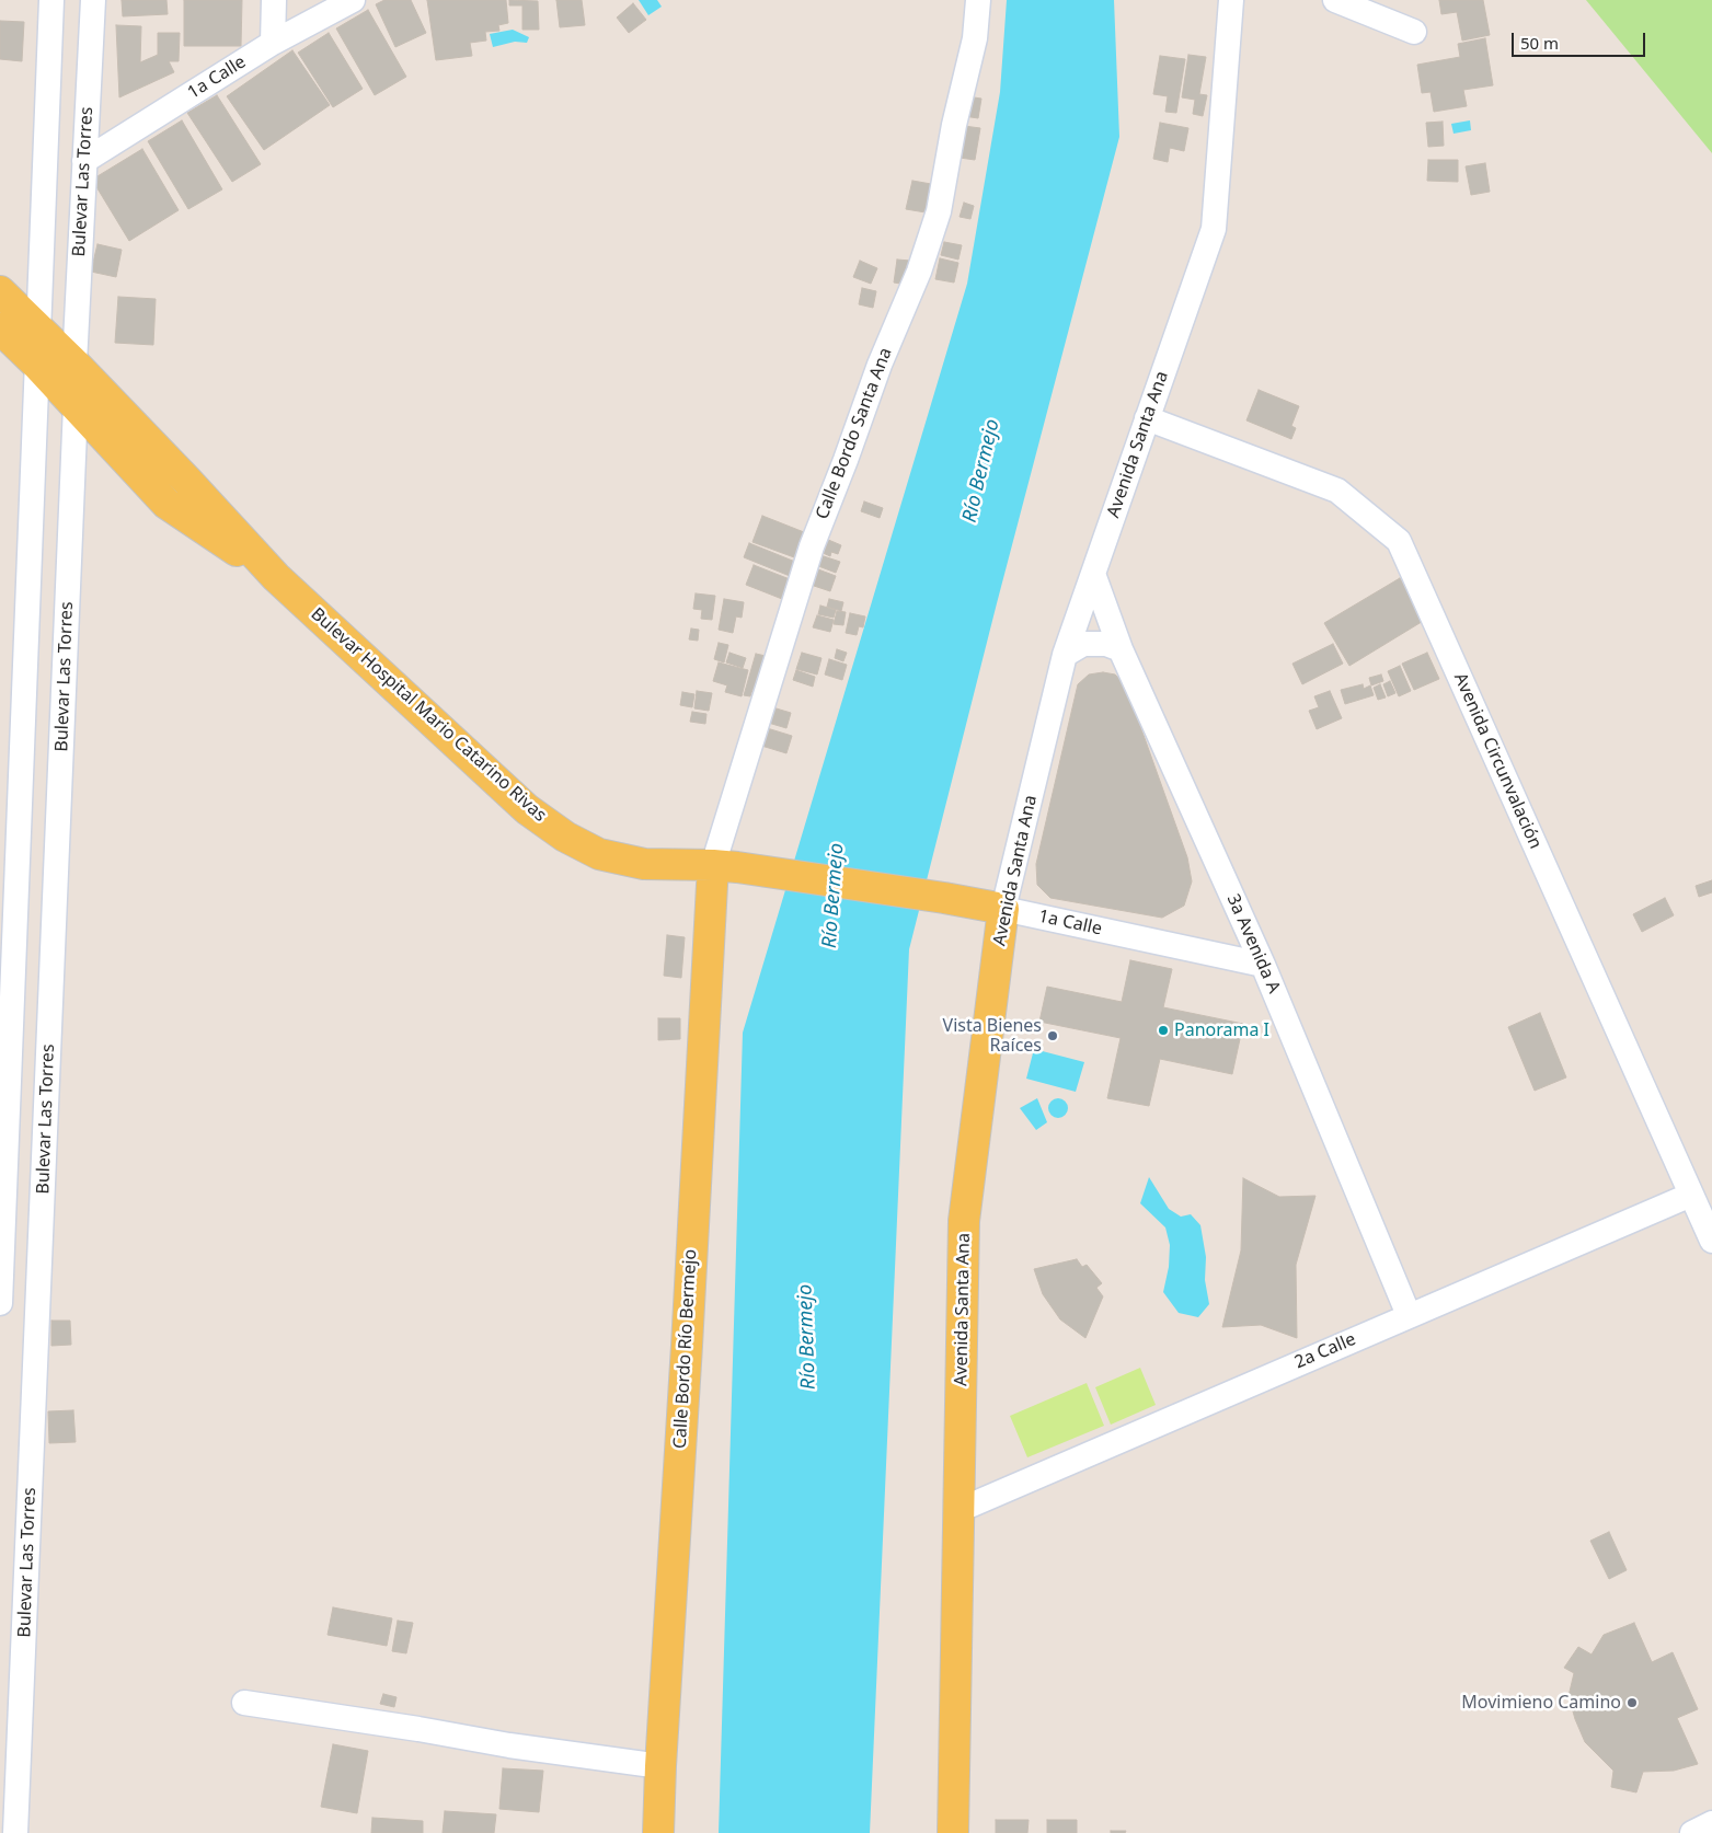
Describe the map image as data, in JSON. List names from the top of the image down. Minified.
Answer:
{"streets":{"main road":["1a Calle","Avenida Santa Ana","Bulevar Hospital Mario Catarino Rivas","Calle Bordo Río Bermejo"],"street":["Bulevar Las Torres","Calle Bordo Santa Ana","Avenida Circunvalación","3a Avenida A","2a Calle"]},"crossings":[["1a Calle","Bulevar Las Torres"],["1a Calle","Avenida Santa Ana"],["1a Calle","Bulevar Hospital Mario Catarino Rivas"],["1a Calle","3a Avenida A"],["Bulevar Las Torres","Bulevar Hospital Mario Catarino Rivas"],["Calle Bordo Santa Ana","Bulevar Hospital Mario Catarino Rivas"],["Calle Bordo Santa Ana","Calle Bordo Río Bermejo"],["Avenida Santa Ana","Avenida Circunvalación"],["Avenida Santa Ana","3a Avenida A"],["Avenida Santa Ana","2a Calle"],["Bulevar Hospital Mario Catarino Rivas","Calle Bordo Río Bermejo"],["Avenida Circunvalación","2a Calle"],["3a Avenida A","2a Calle"]],"water":["Río Bermejo"],"places":["Panorama I","Vista Bienes Raíces","Movimieno Camino"],"scale_bar":"50 m"}
